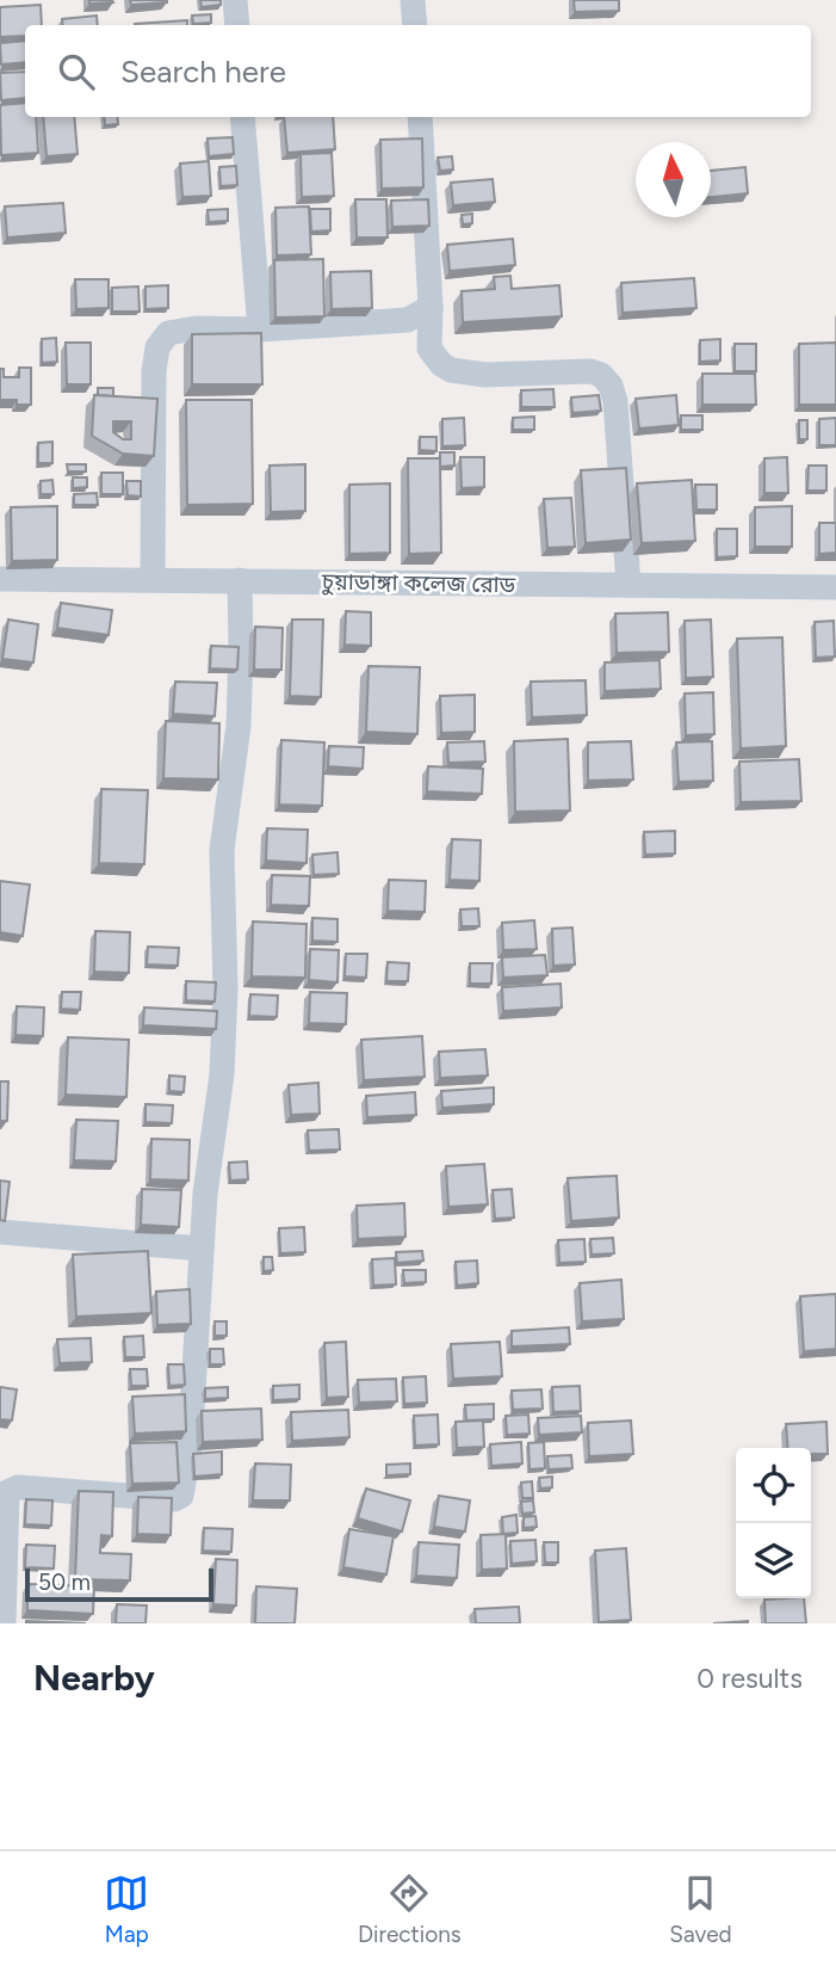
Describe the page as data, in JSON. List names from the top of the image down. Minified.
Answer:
{"streets":{"street":["চুয়াডাঙ্গা কলেজ রোড"]},"scale_bar":"50 m","north":"top","page":{"search":"Search here","scale":"50 m","heading":["Nearby","0 results"],"nav":["Map","Directions","Saved"]}}
